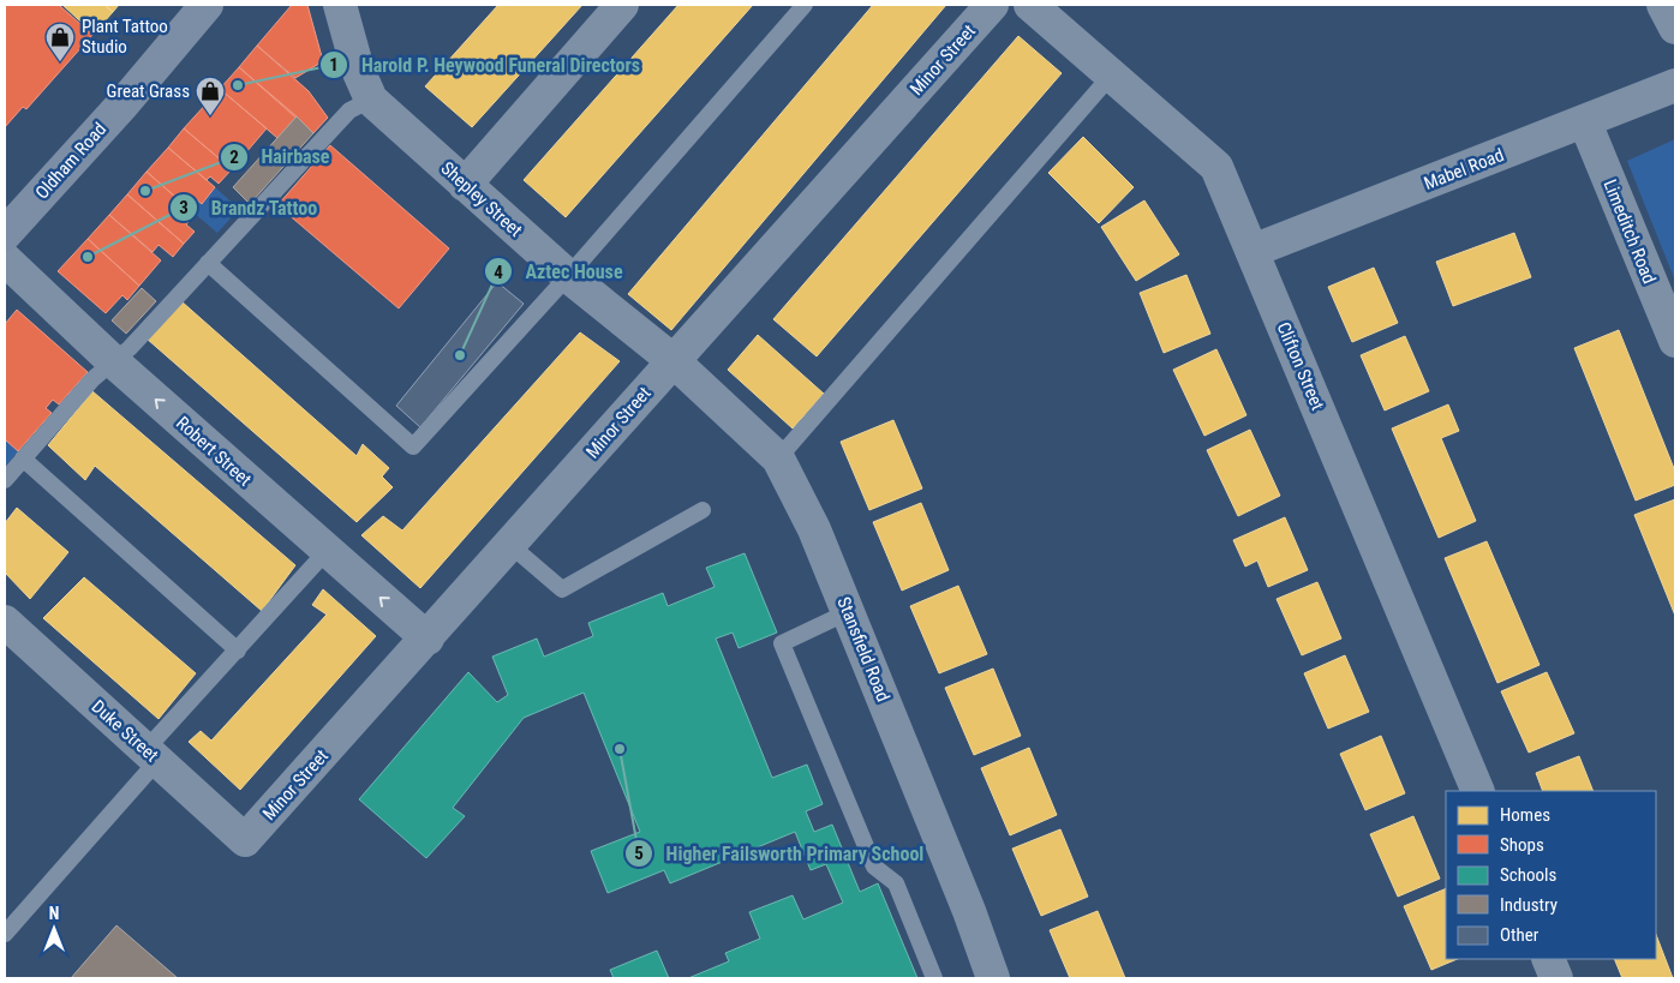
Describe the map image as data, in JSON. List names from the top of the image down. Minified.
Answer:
{"streets":{"highway":["Oldham Road"],"street":["Minor Street","Mabel Road","Shepley Street","Limeditch Road","Clifton Street","Robert Street","Stansfield Road","Duke Street"]},"crossings":[["Minor Street","Shepley Street"],["Minor Street","Robert Street"],["Minor Street","Stansfield Road"],["Minor Street","Duke Street"],["Mabel Road","Limeditch Road"],["Mabel Road","Clifton Street"],["Shepley Street","Stansfield Road"]],"one_way":["Robert Street"],"places":{"shop":["Plant Tattoo Studio","Great Grass"],"other":["Harold P. Heywood Funeral Directors","Hairbase","Brandz Tattoo","Aztec House","Higher Failsworth Primary School"]},"legend":["Homes","Shops","Schools","Industry","Other"],"north":"top"}
